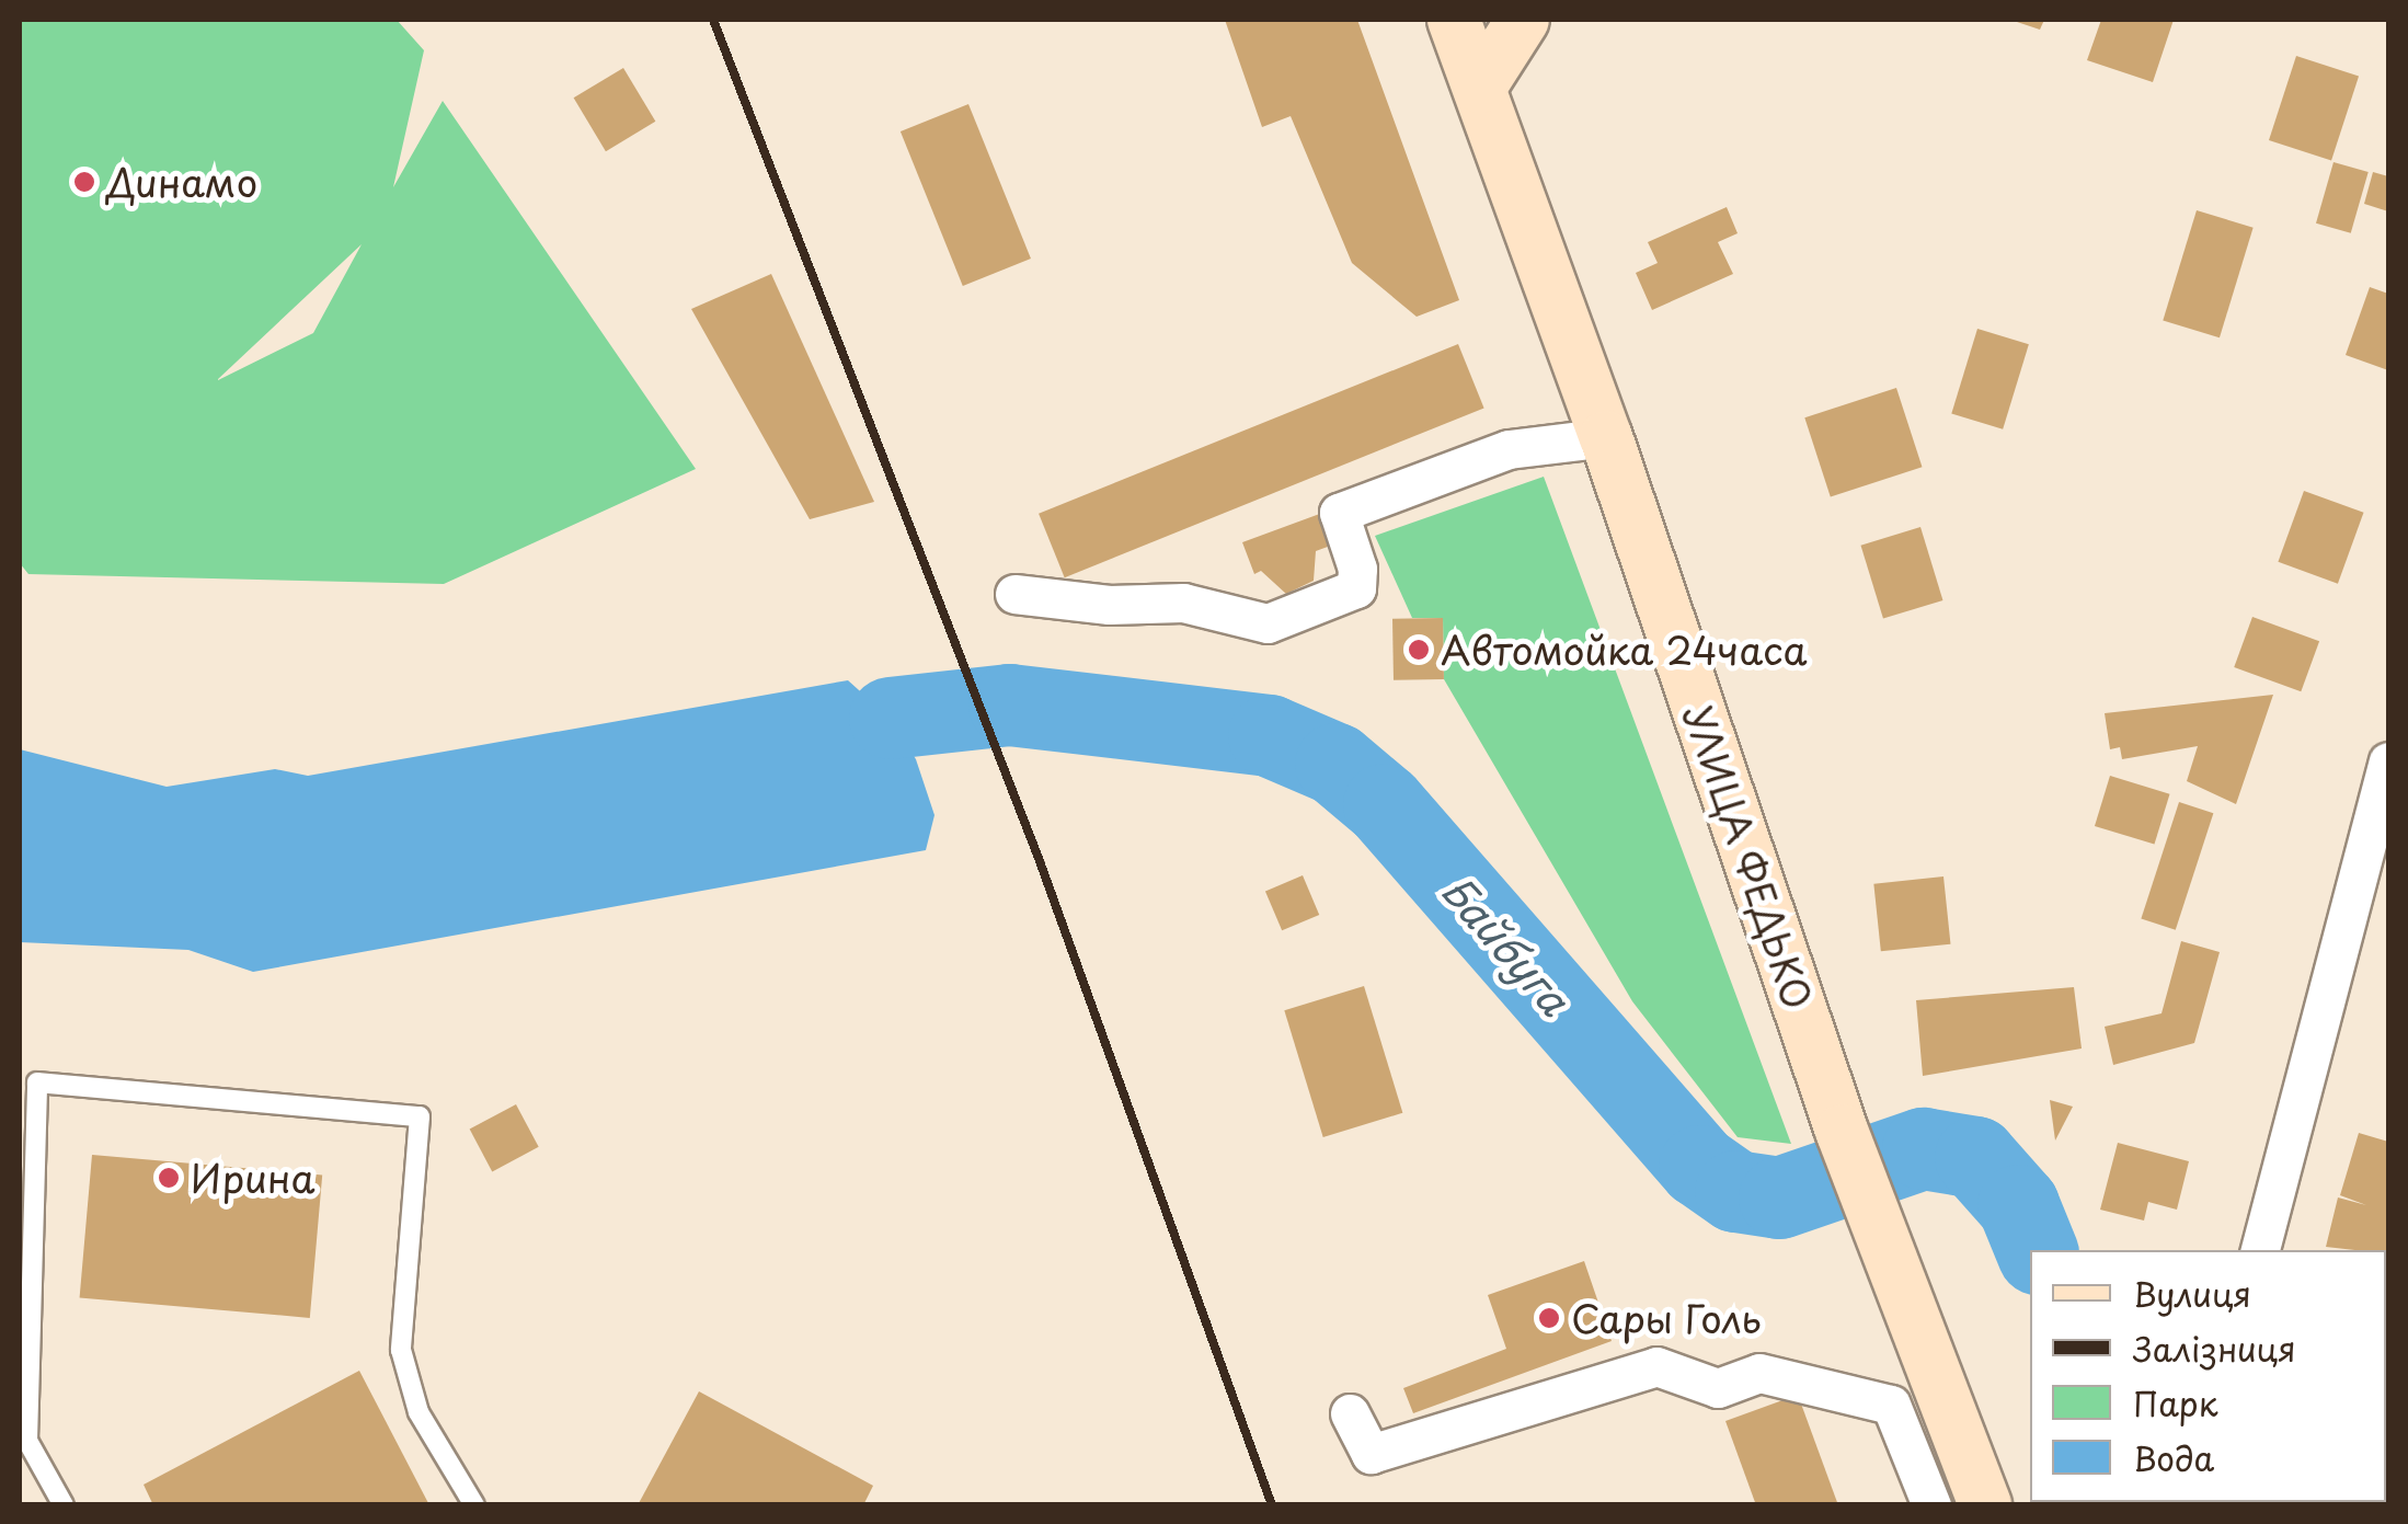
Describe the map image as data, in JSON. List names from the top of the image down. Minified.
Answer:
{"streets":{"main road":["УЛИЦА ФЕДЬКО"]},"water":["Байбуга"],"places":["Динамо","Автомойка 24часа","Ирина","Сары Голь"],"legend":["Вулиця","Залізниця","Парк","Вода"]}
